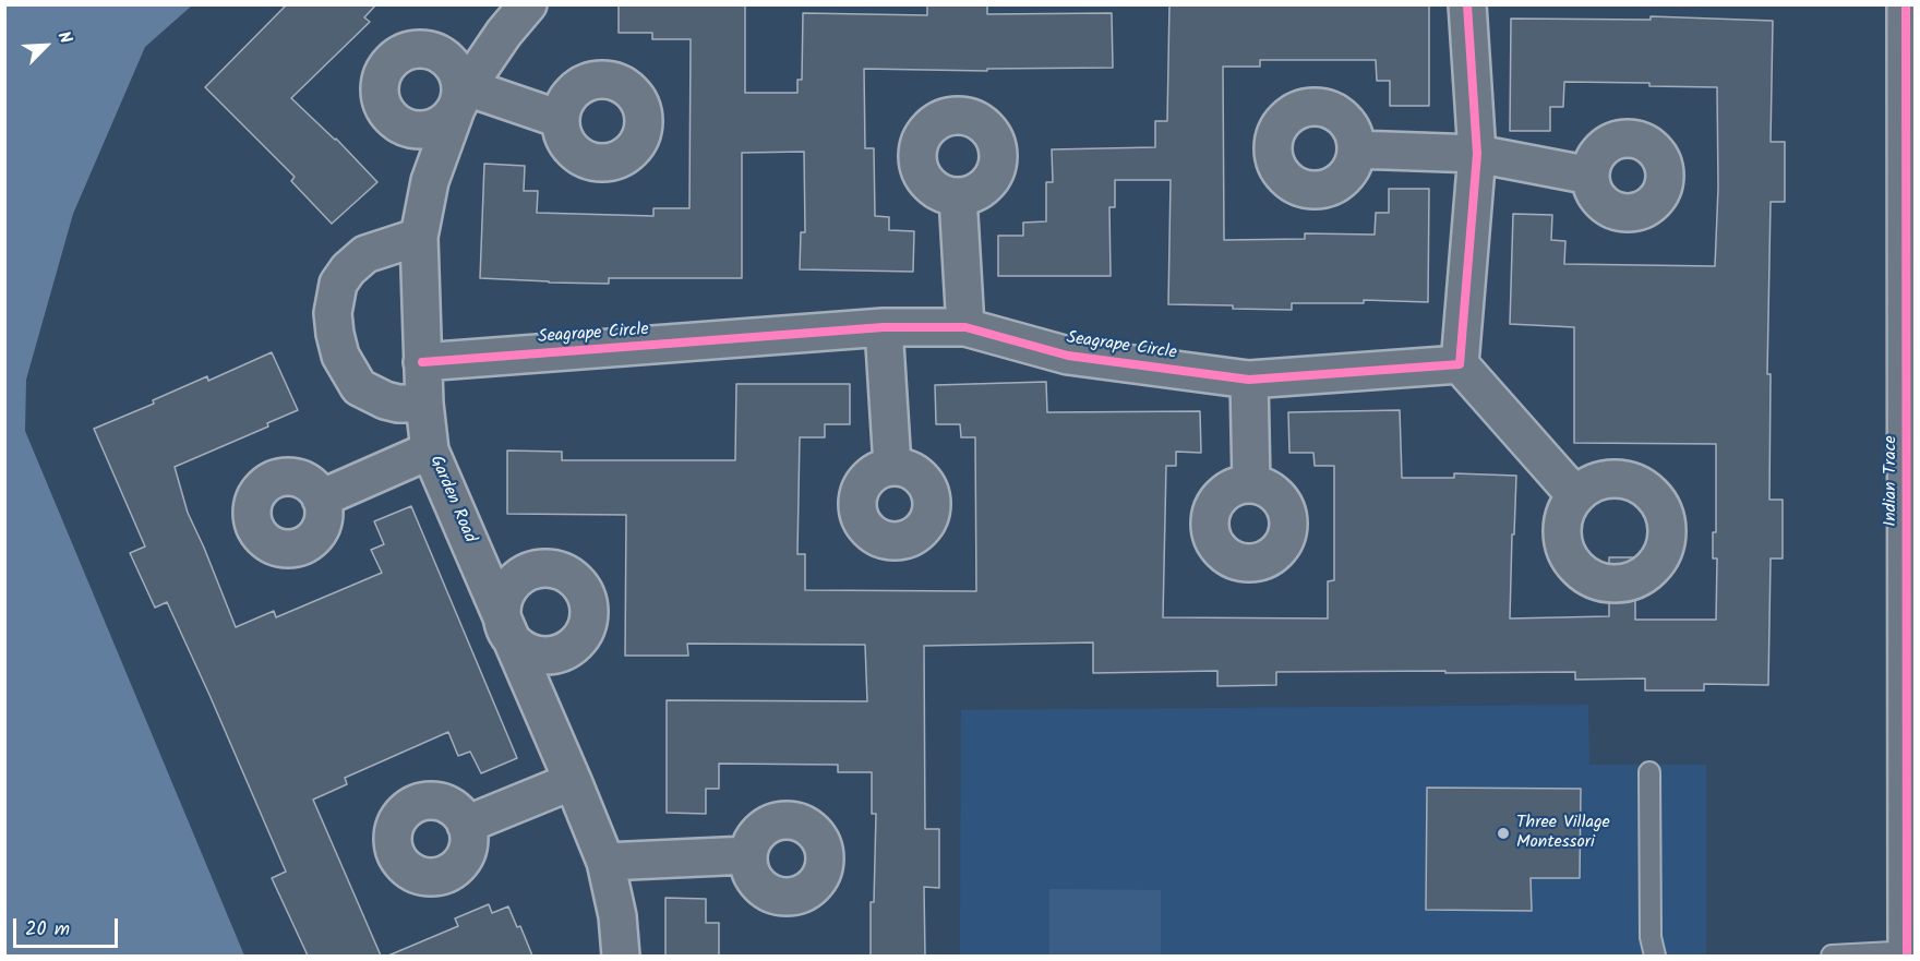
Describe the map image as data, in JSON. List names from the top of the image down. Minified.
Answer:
{"streets":{"street":["Seagrape Circle","Indian Trace","Garden Road"]},"crossings":[["Seagrape Circle","Garden Road"]],"places":["Three Village Montessori"],"scale_bar":"20 m","north":"top right"}
